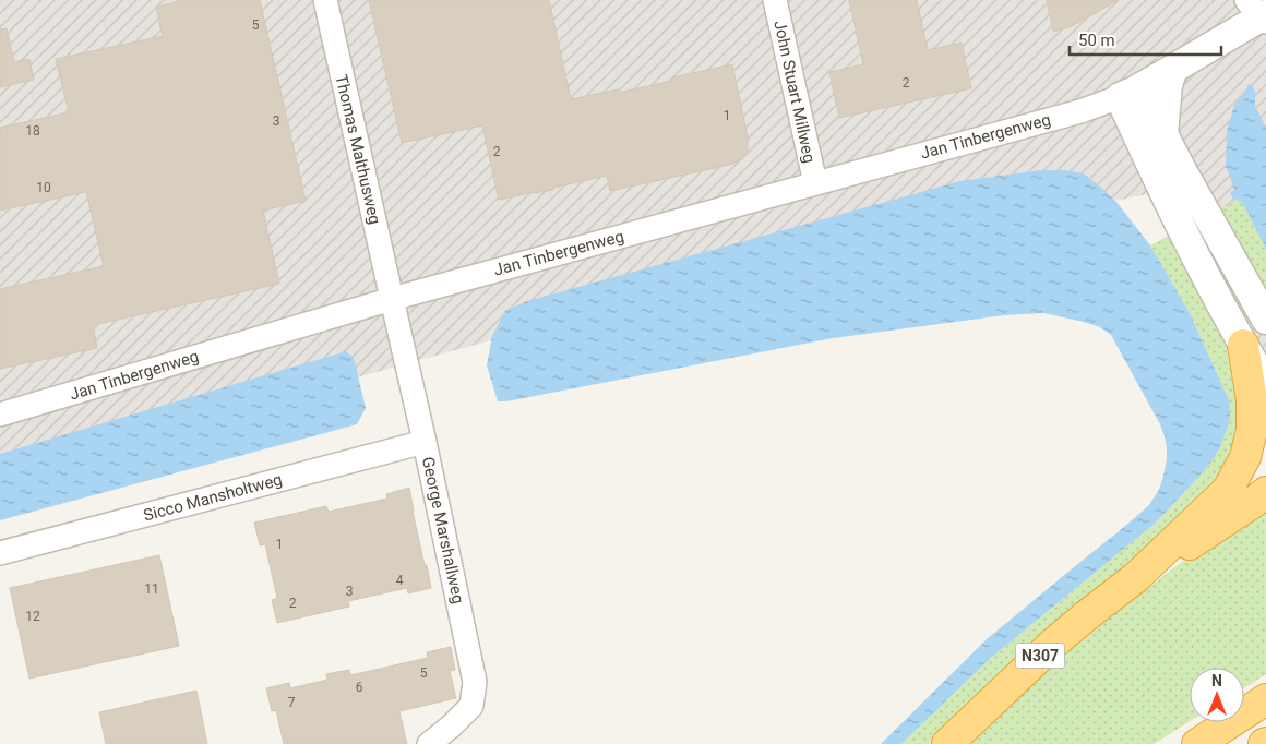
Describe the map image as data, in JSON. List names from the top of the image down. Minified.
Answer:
{"streets":{"highway":["N307"],"street":["John Stuart Millweg","Jan Tinbergenweg","Thomas Malthusweg","Sicco Mansholtweg","George Marshallweg"]},"crossings":[["John Stuart Millweg","Jan Tinbergenweg"],["Jan Tinbergenweg","Thomas Malthusweg"],["Jan Tinbergenweg","George Marshallweg"],["Thomas Malthusweg","George Marshallweg"],["Sicco Mansholtweg","George Marshallweg"]],"house_numbers":["5","2","1","3","18","2","10","1","4","11","3","2","12","5","6","7"],"scale_bar":"50 m","north":"top"}
